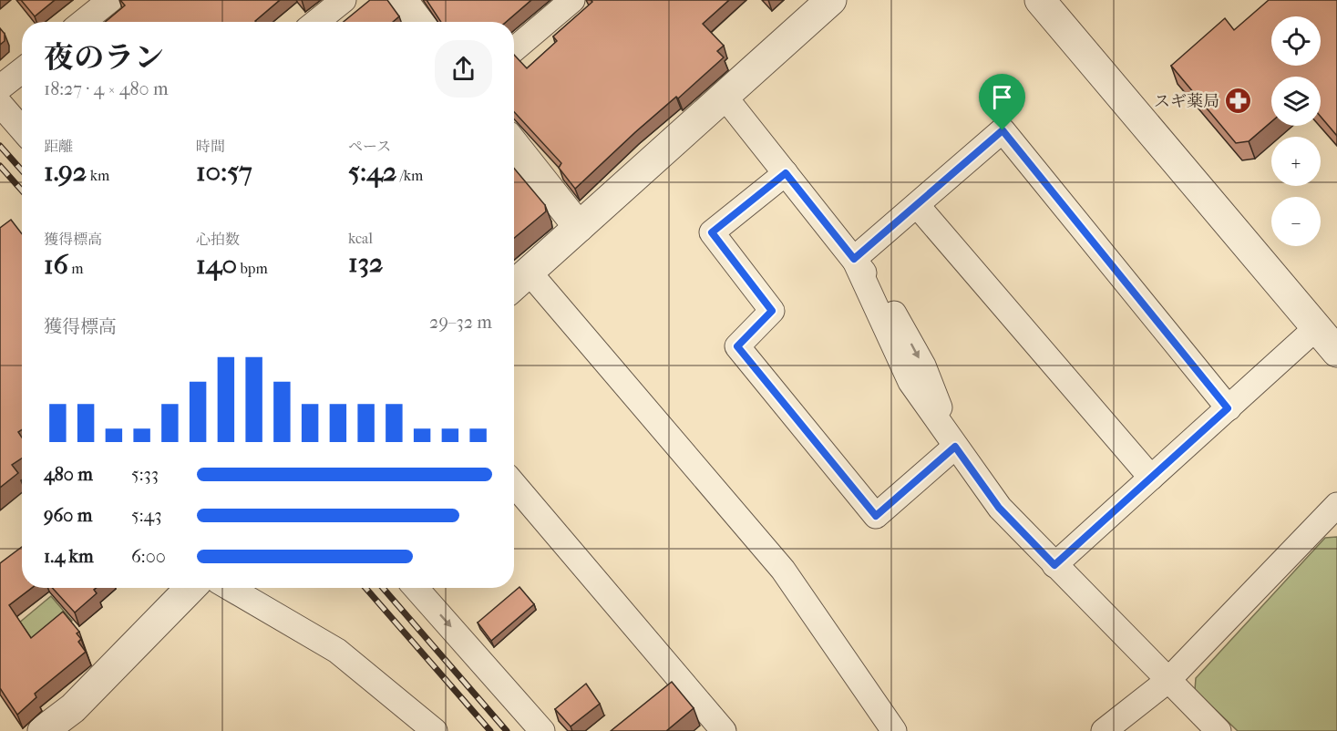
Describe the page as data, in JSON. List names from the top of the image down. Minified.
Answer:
{"places":{"pharmacy":["スギ薬局"]},"page":{"map_buttons":["+","−"],"heading":["夜のラン","18:27 · 4 × 480 m"],"stats":[["距離","1.92 km"],["時間","10:57"],["ペース","5:42 /km"],["獲得標高","16 m"],["心拍数","140 bpm"],["kcal","132"]],"chart":["獲得標高","29–32 m"],"list":[{"name":"480 m","note":"5:33"},{"name":"960 m","note":"5:43"},{"name":"1.4 km","note":"6:00"}]}}
